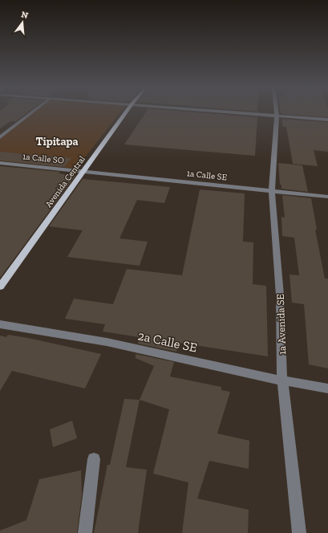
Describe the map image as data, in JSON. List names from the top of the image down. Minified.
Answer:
{"streets":{"main road":["Avenida Central"],"street":["1a Calle SO","1a Calle SE","1a Avenida SE","2a Calle SE"]},"crossings":[["1a Calle SO","1a Calle SE"],["1a Calle SO","Avenida Central"],["1a Calle SE","Avenida Central"],["1a Calle SE","1a Avenida SE"],["1a Avenida SE","2a Calle SE"]],"districts":["Tipitapa"],"north":"top"}
